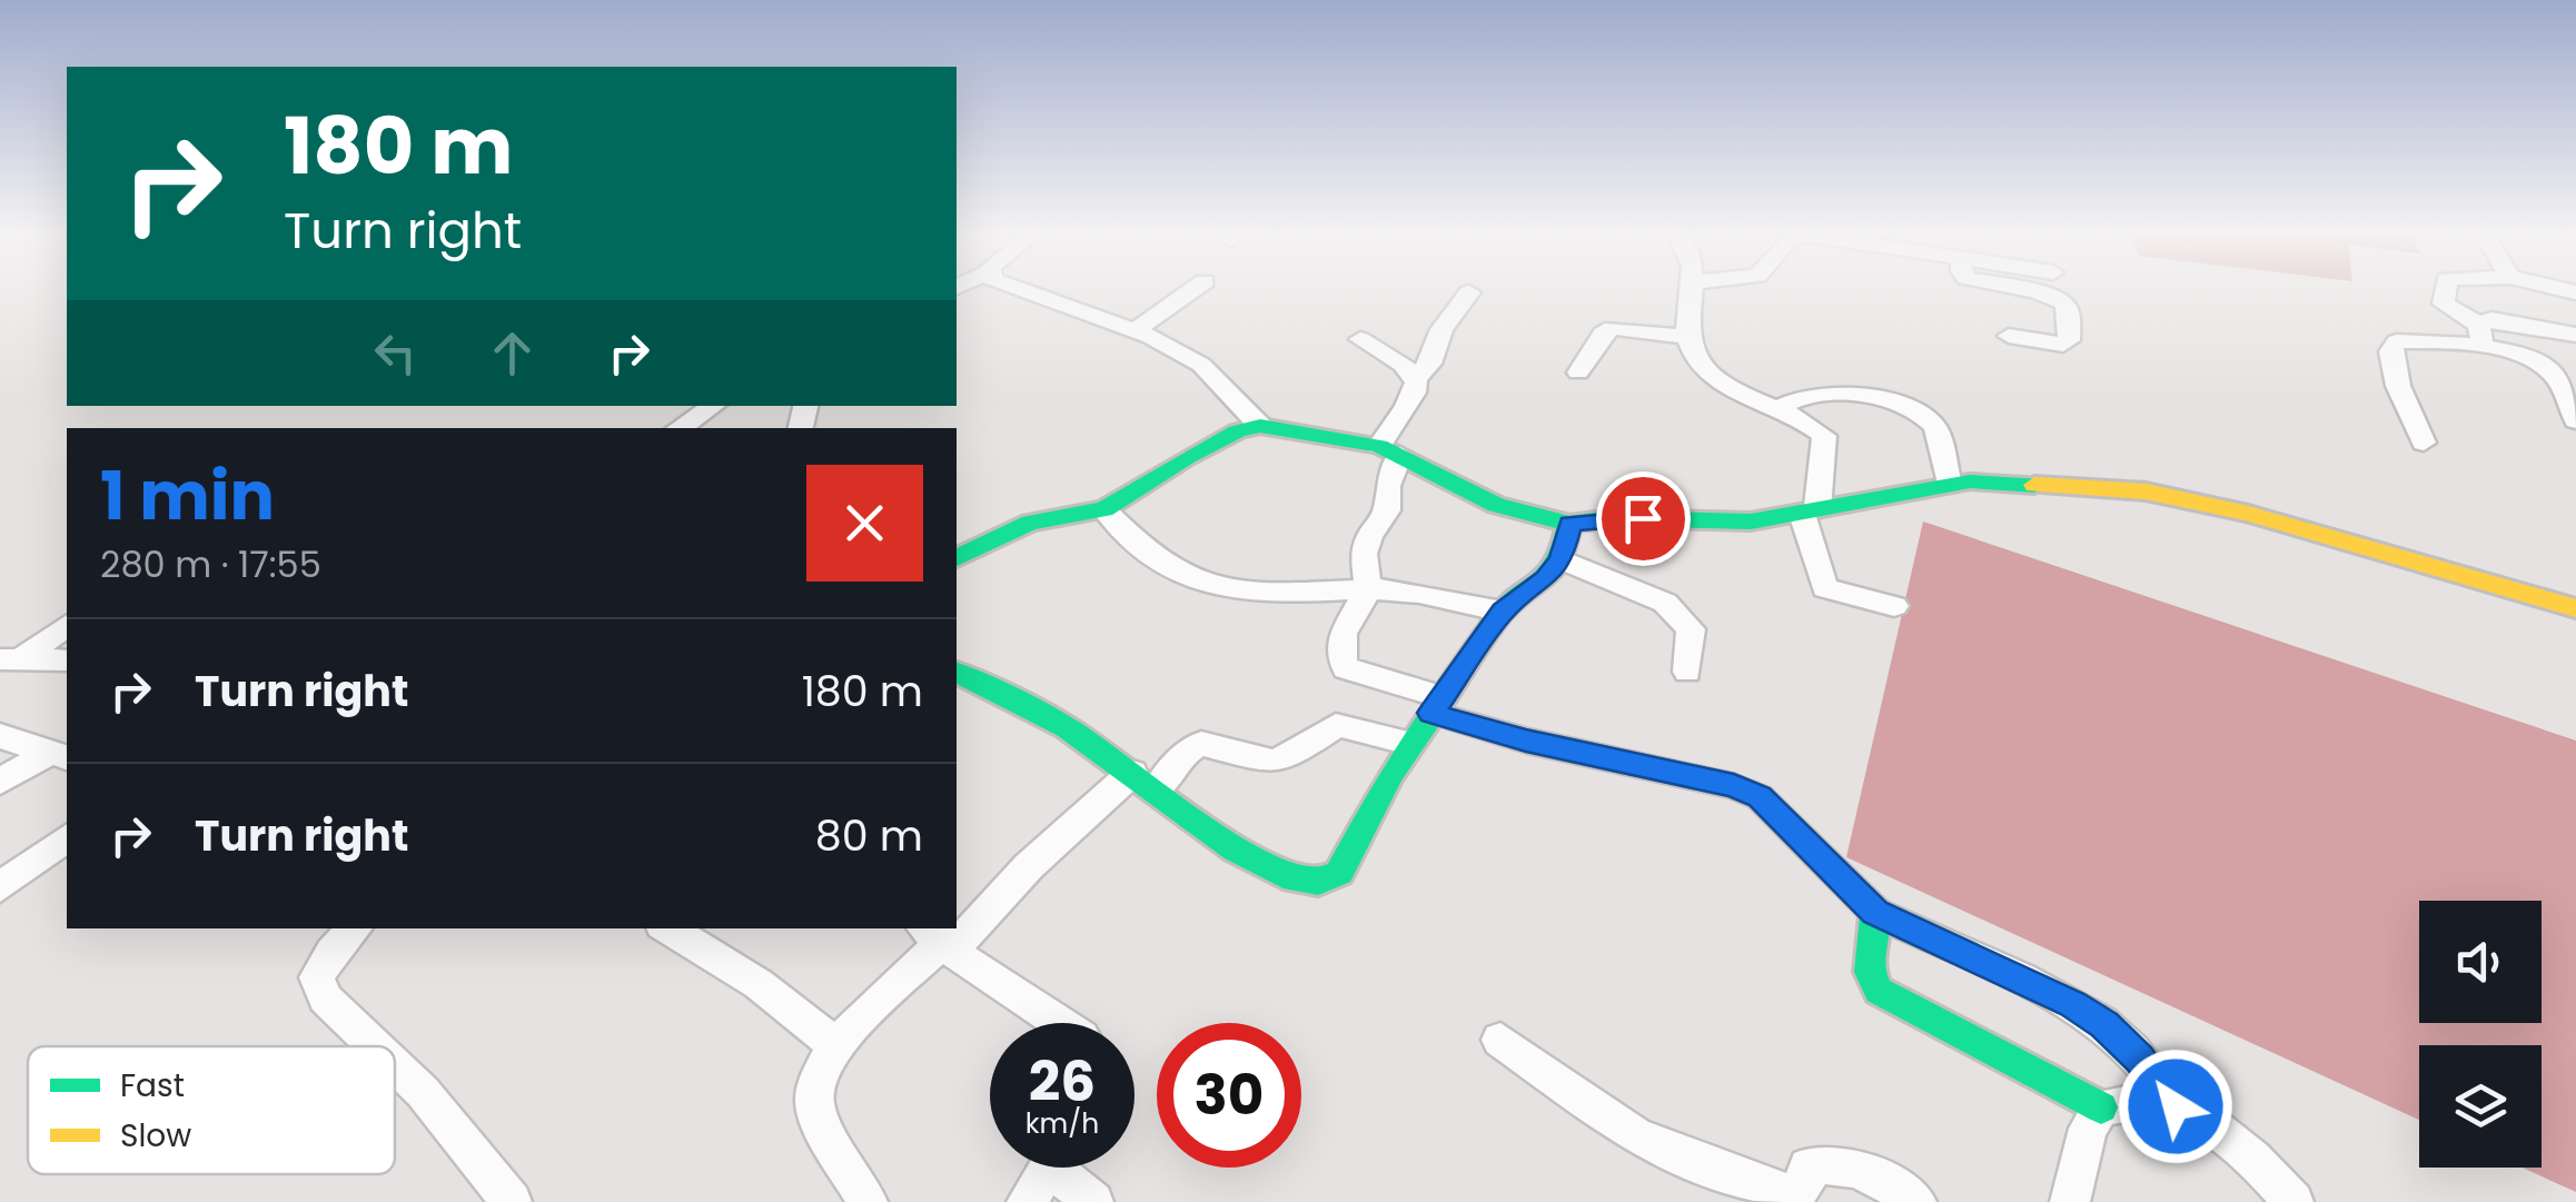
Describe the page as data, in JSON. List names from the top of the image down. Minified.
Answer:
{"legend":["Fast","Slow"],"page":{"turn":["180 m","Turn right"],"heading":["1 min","280 m · 17:55"],"list":[{"name":"Turn right","value":"180 m"},{"name":"Turn right","value":"80 m"}],"speed":"26 km/h","limit":"30"}}
